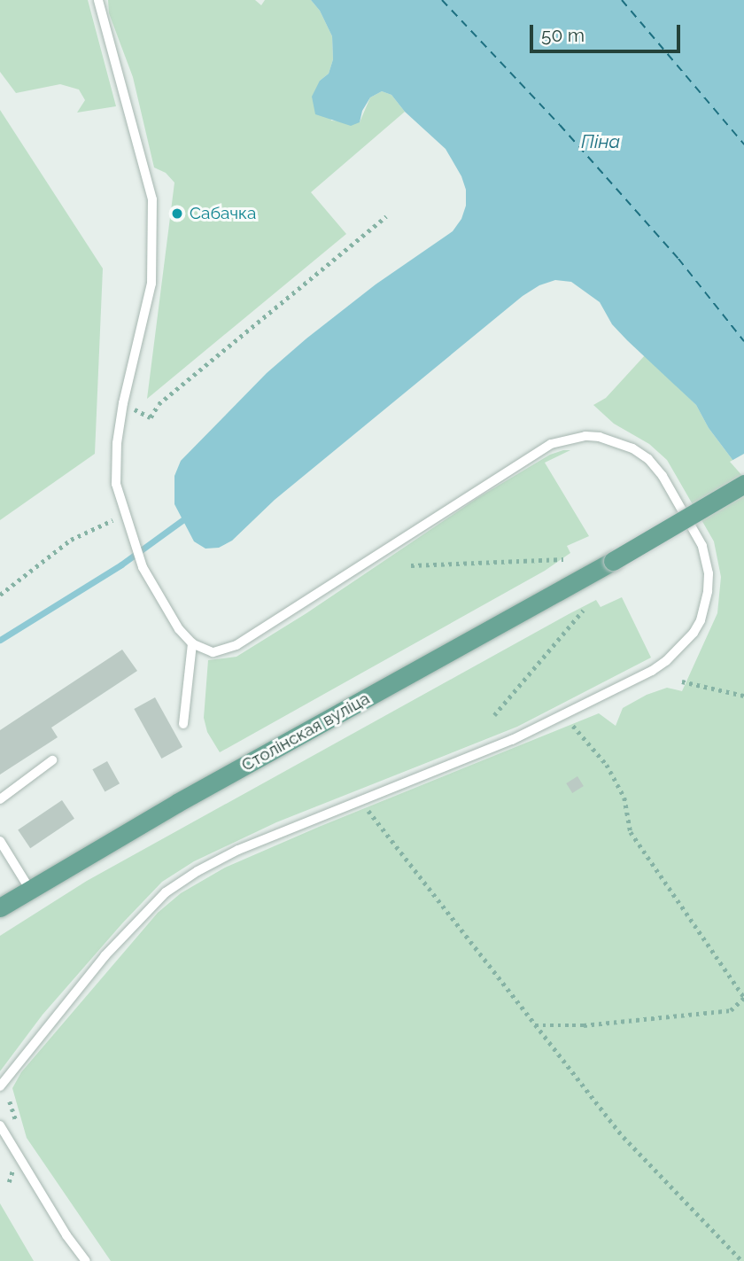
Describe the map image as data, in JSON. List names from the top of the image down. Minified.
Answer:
{"streets":{"main road":["Столінская вуліца"]},"water":["Піна"],"places":["Сабачка"],"scale_bar":"50 m"}
